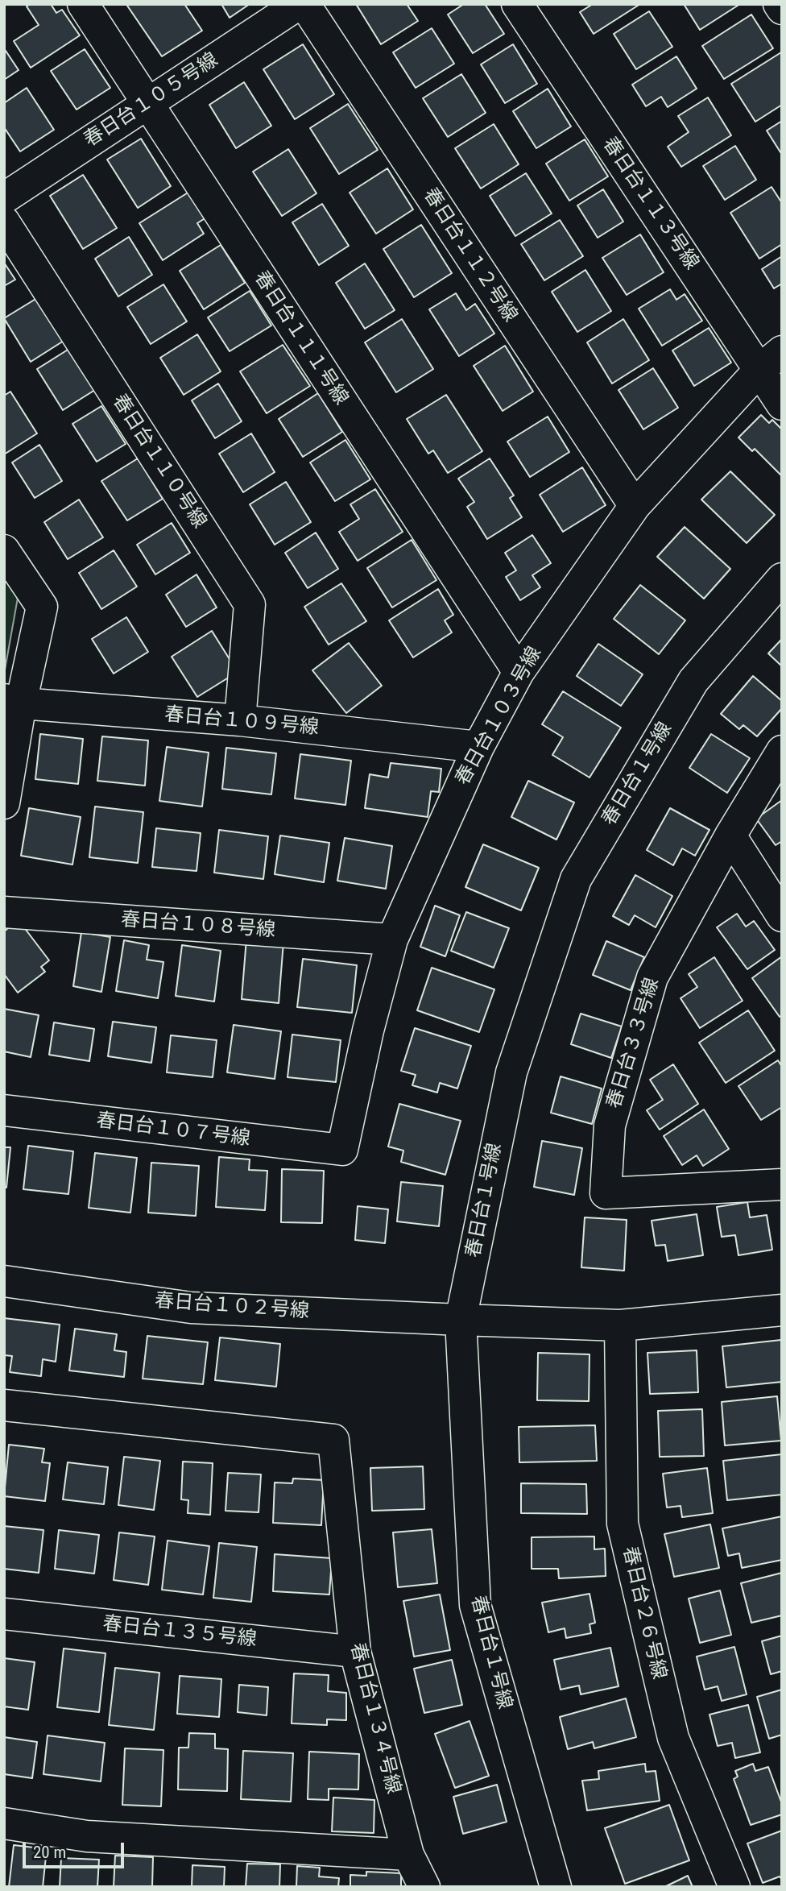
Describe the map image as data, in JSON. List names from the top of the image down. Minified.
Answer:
{"streets":{"street":["春日台１０５号線","春日台１１３号線","春日台１１２号線","春日台１１１号線","春日台１１０号線","春日台１０３号線","春日台１０９号線","春日台１号線","春日台１０８号線","春日台３３号線","春日台１０７号線","春日台１０２号線","春日台２６号線","春日台１３５号線","春日台１３４号線"]},"crossings":[["春日台１０５号線","春日台１１１号線"],["春日台１１３号線","春日台１０３号線"],["春日台１１２号線","春日台１０３号線"],["春日台１１１号線","春日台１０３号線"],["春日台１１０号線","春日台１０９号線"],["春日台１０３号線","春日台１０９号線"],["春日台１０３号線","春日台１０８号線"],["春日台１０３号線","春日台１０７号線"],["春日台１号線","春日台１０２号線"],["春日台１３５号線","春日台１３４号線"]],"scale_bar":"20 m"}
